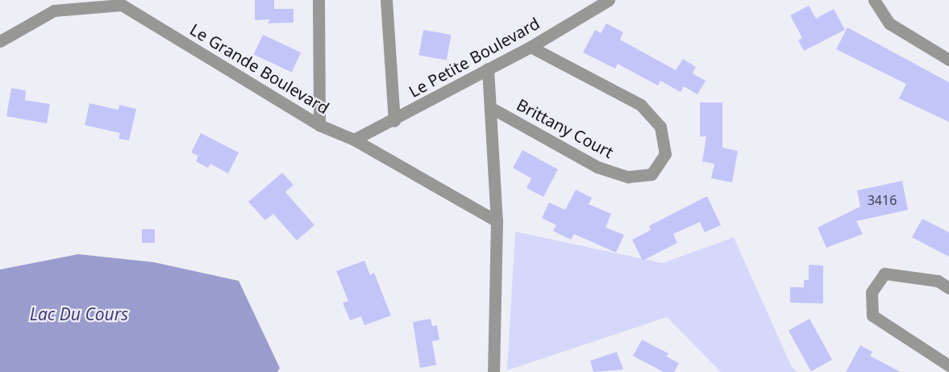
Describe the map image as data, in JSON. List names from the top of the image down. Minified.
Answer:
{"streets":{"street":["Le Petite Boulevard","Le Grande Boulevard","Brittany Court"]},"crossings":[["Le Petite Boulevard","Le Grande Boulevard"],["Le Petite Boulevard","Brittany Court"]],"water":["Lac Du Cours"],"house_numbers":["3416"]}
